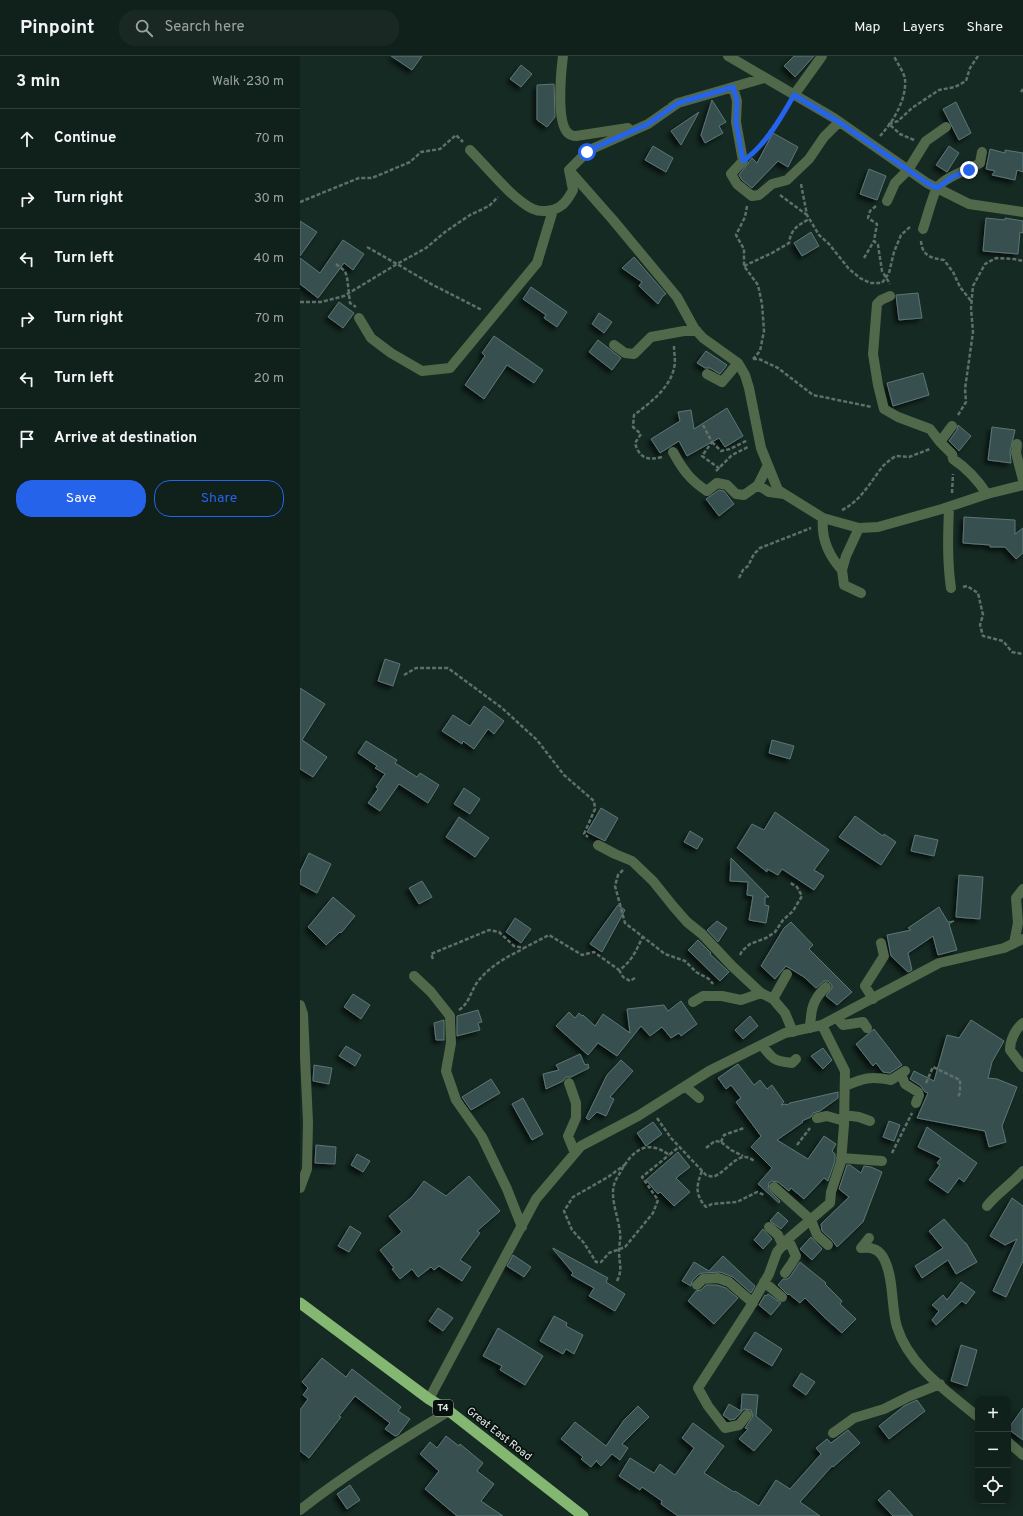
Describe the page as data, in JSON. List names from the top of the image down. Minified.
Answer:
{"streets":{"highway":["T4","Great East Road"]},"page":{"header":"Pinpoint","search":"Search here","nav":["Map","Layers","Share"],"heading":["3 min","Walk · 230 m"],"list":[["Continue","70 m"],["Turn right","30 m"],["Turn left","40 m"],["Turn right","70 m"],["Turn left","20 m"],"Arrive at destination"],"buttons":["Save","Share"],"map_buttons":["+","−"]}}
